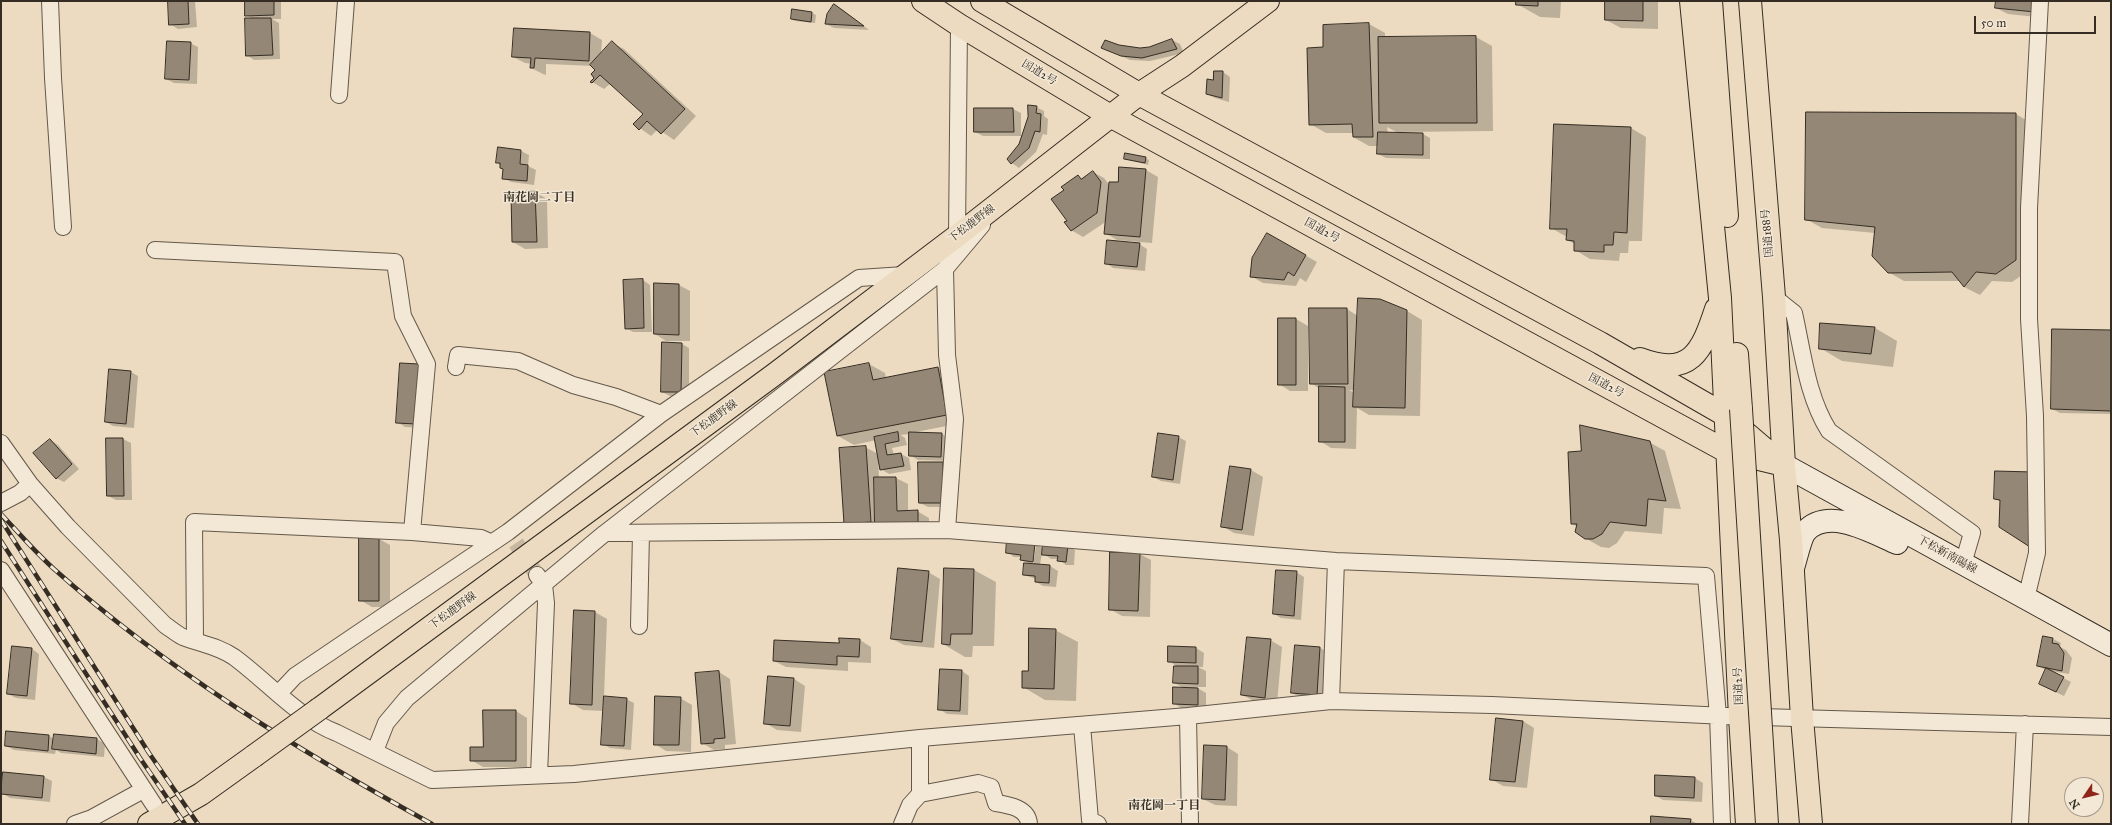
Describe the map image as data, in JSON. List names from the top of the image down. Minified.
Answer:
{"streets":{"main road":["国道2号","下松鹿野線","国道188号","下松新南陽線"]},"crossings":[["国道2号","下松鹿野線"],["国道2号","国道188号"],["国道2号","下松新南陽線"],["国道188号","下松新南陽線"]],"districts":["南花岡二丁目","南花岡一丁目"],"scale_bar":"50 m","north":"bottom left"}
